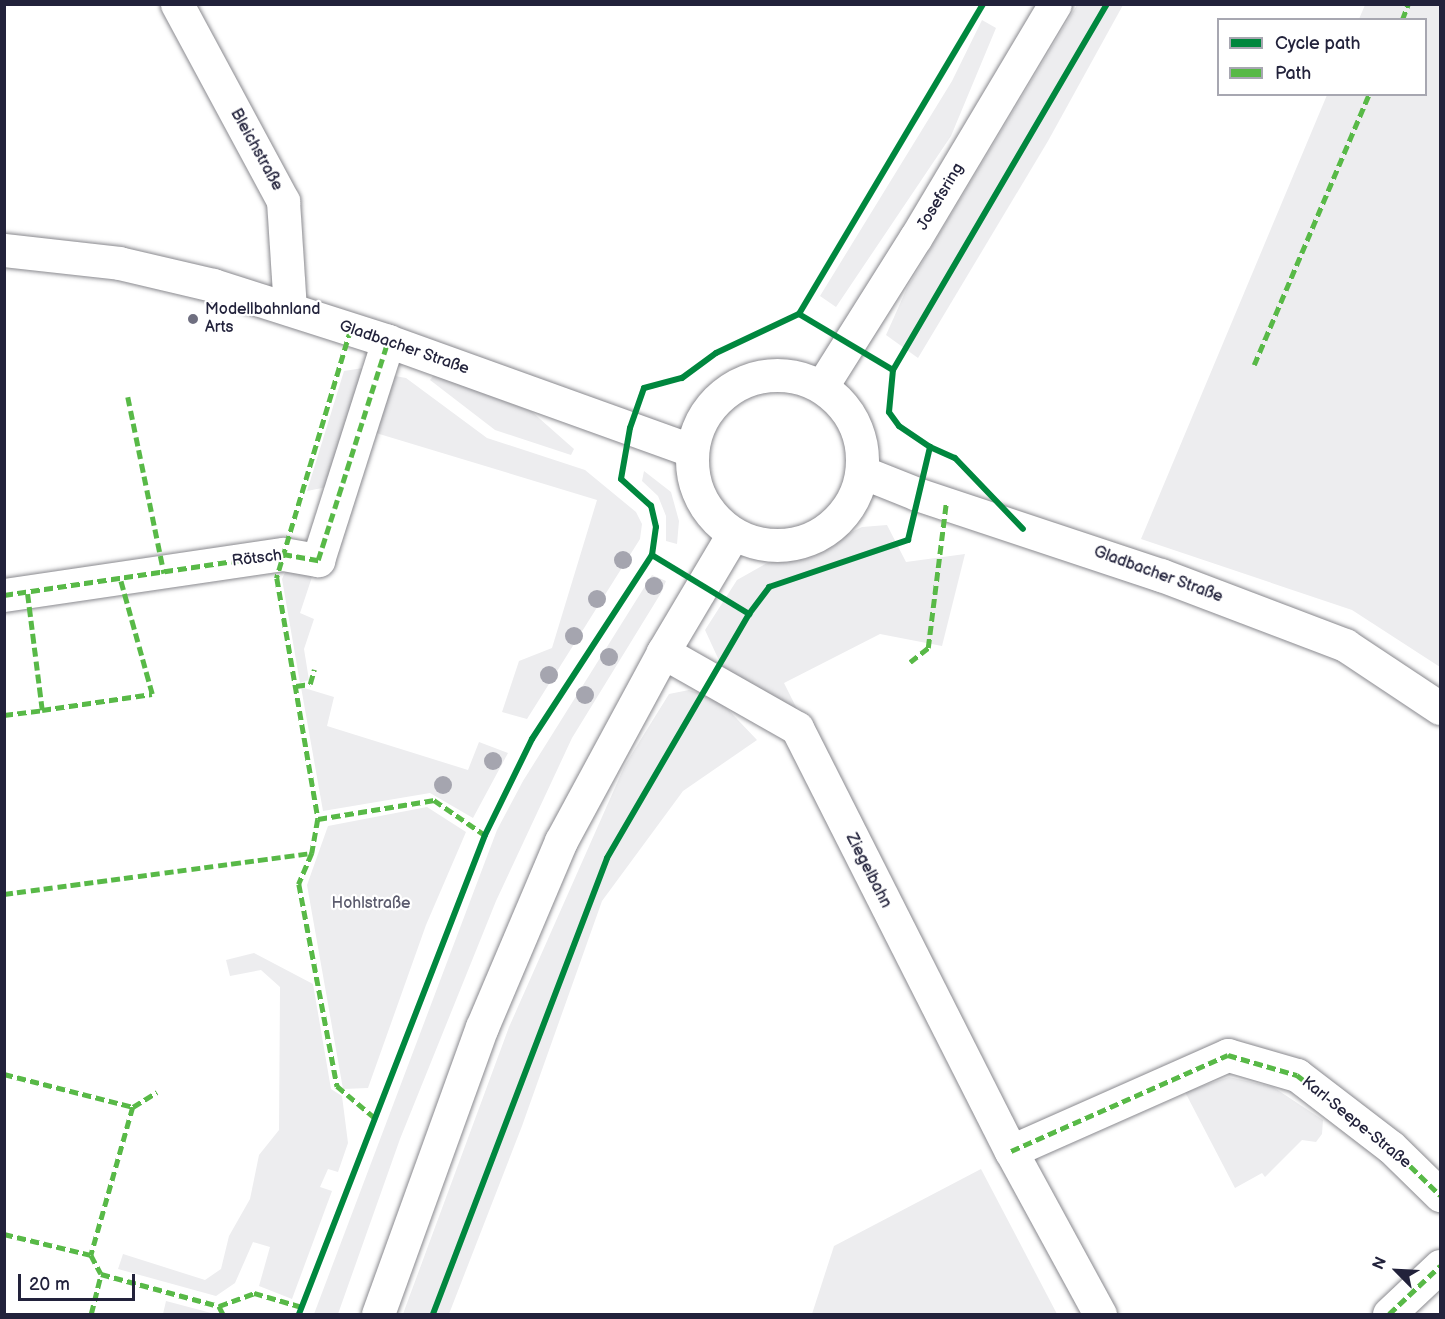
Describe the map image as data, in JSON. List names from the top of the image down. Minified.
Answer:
{"streets":{"main road":["Bleichstraße","Josefsring","Gladbacher Straße","Rötsch","Ziegelbahn","Karl-Seepe-Straße"]},"crossings":[["Bleichstraße","Gladbacher Straße"],["Josefsring","Gladbacher Straße"],["Gladbacher Straße","Rötsch"],["Ziegelbahn","Karl-Seepe-Straße"]],"parks":["Hohlstraße"],"places":["Modellbahnland Arts"],"legend":["Cycle path","Path"],"scale_bar":"20 m","north":"top left"}
